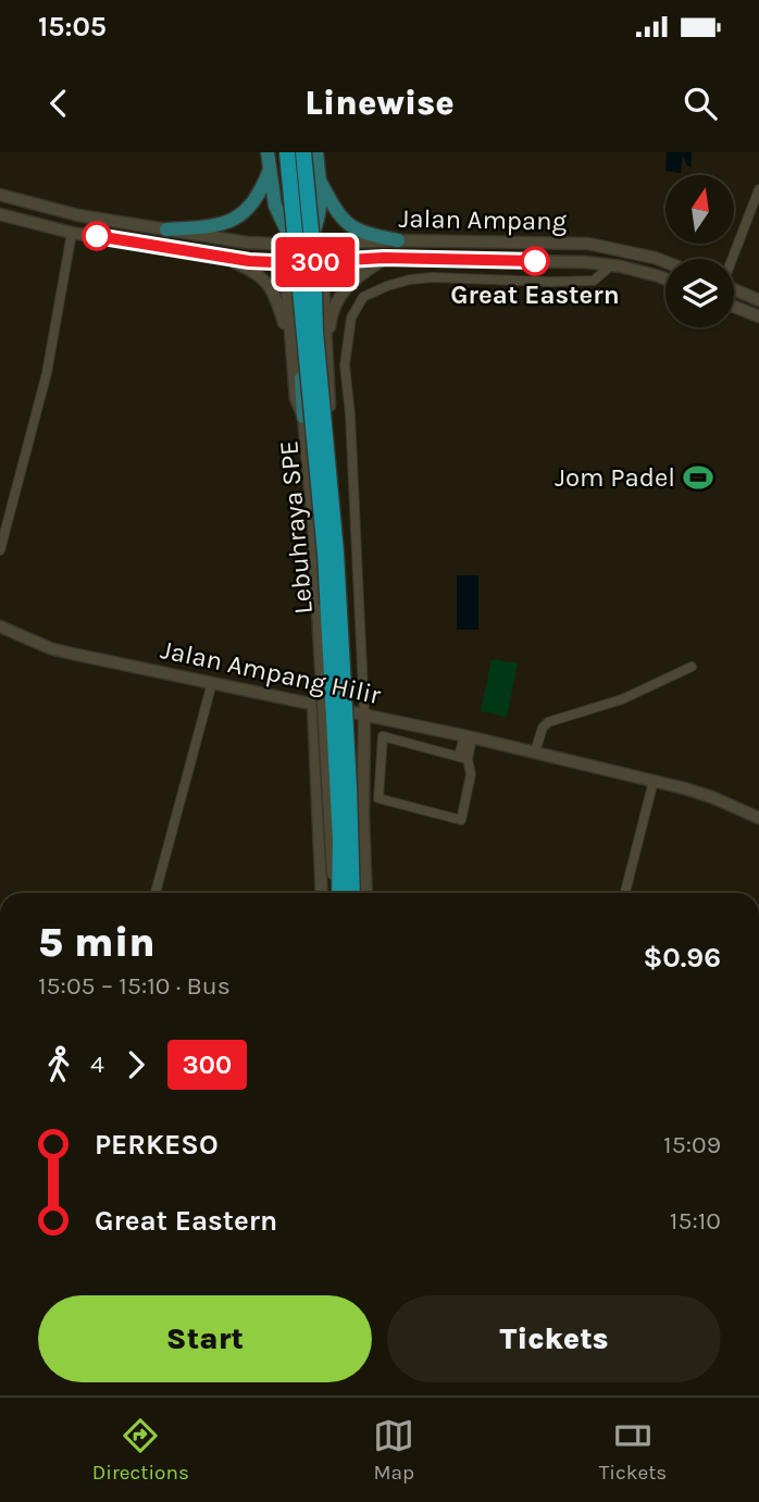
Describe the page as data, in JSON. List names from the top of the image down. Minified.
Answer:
{"streets":{"highway":["Lebuhraya SPE"],"street":["Jalan Ampang","Jalan Ampang Hilir"]},"places":{"other":["Great Eastern"],"sports":["Jom Padel"]},"lines":["bus line 300"],"north":"top","page":{"status":"15:05","header":"Linewise","on_map":"300","heading":["5 min","15:05 – 15:10 · Bus","$0.96"],"legs":["4","300"],"list":[{"name":"PERKESO","value":"15:09"},{"name":"Great Eastern","value":"15:10"}],"buttons":["Start","Tickets"],"tabs":["Directions","Map","Tickets"]}}
